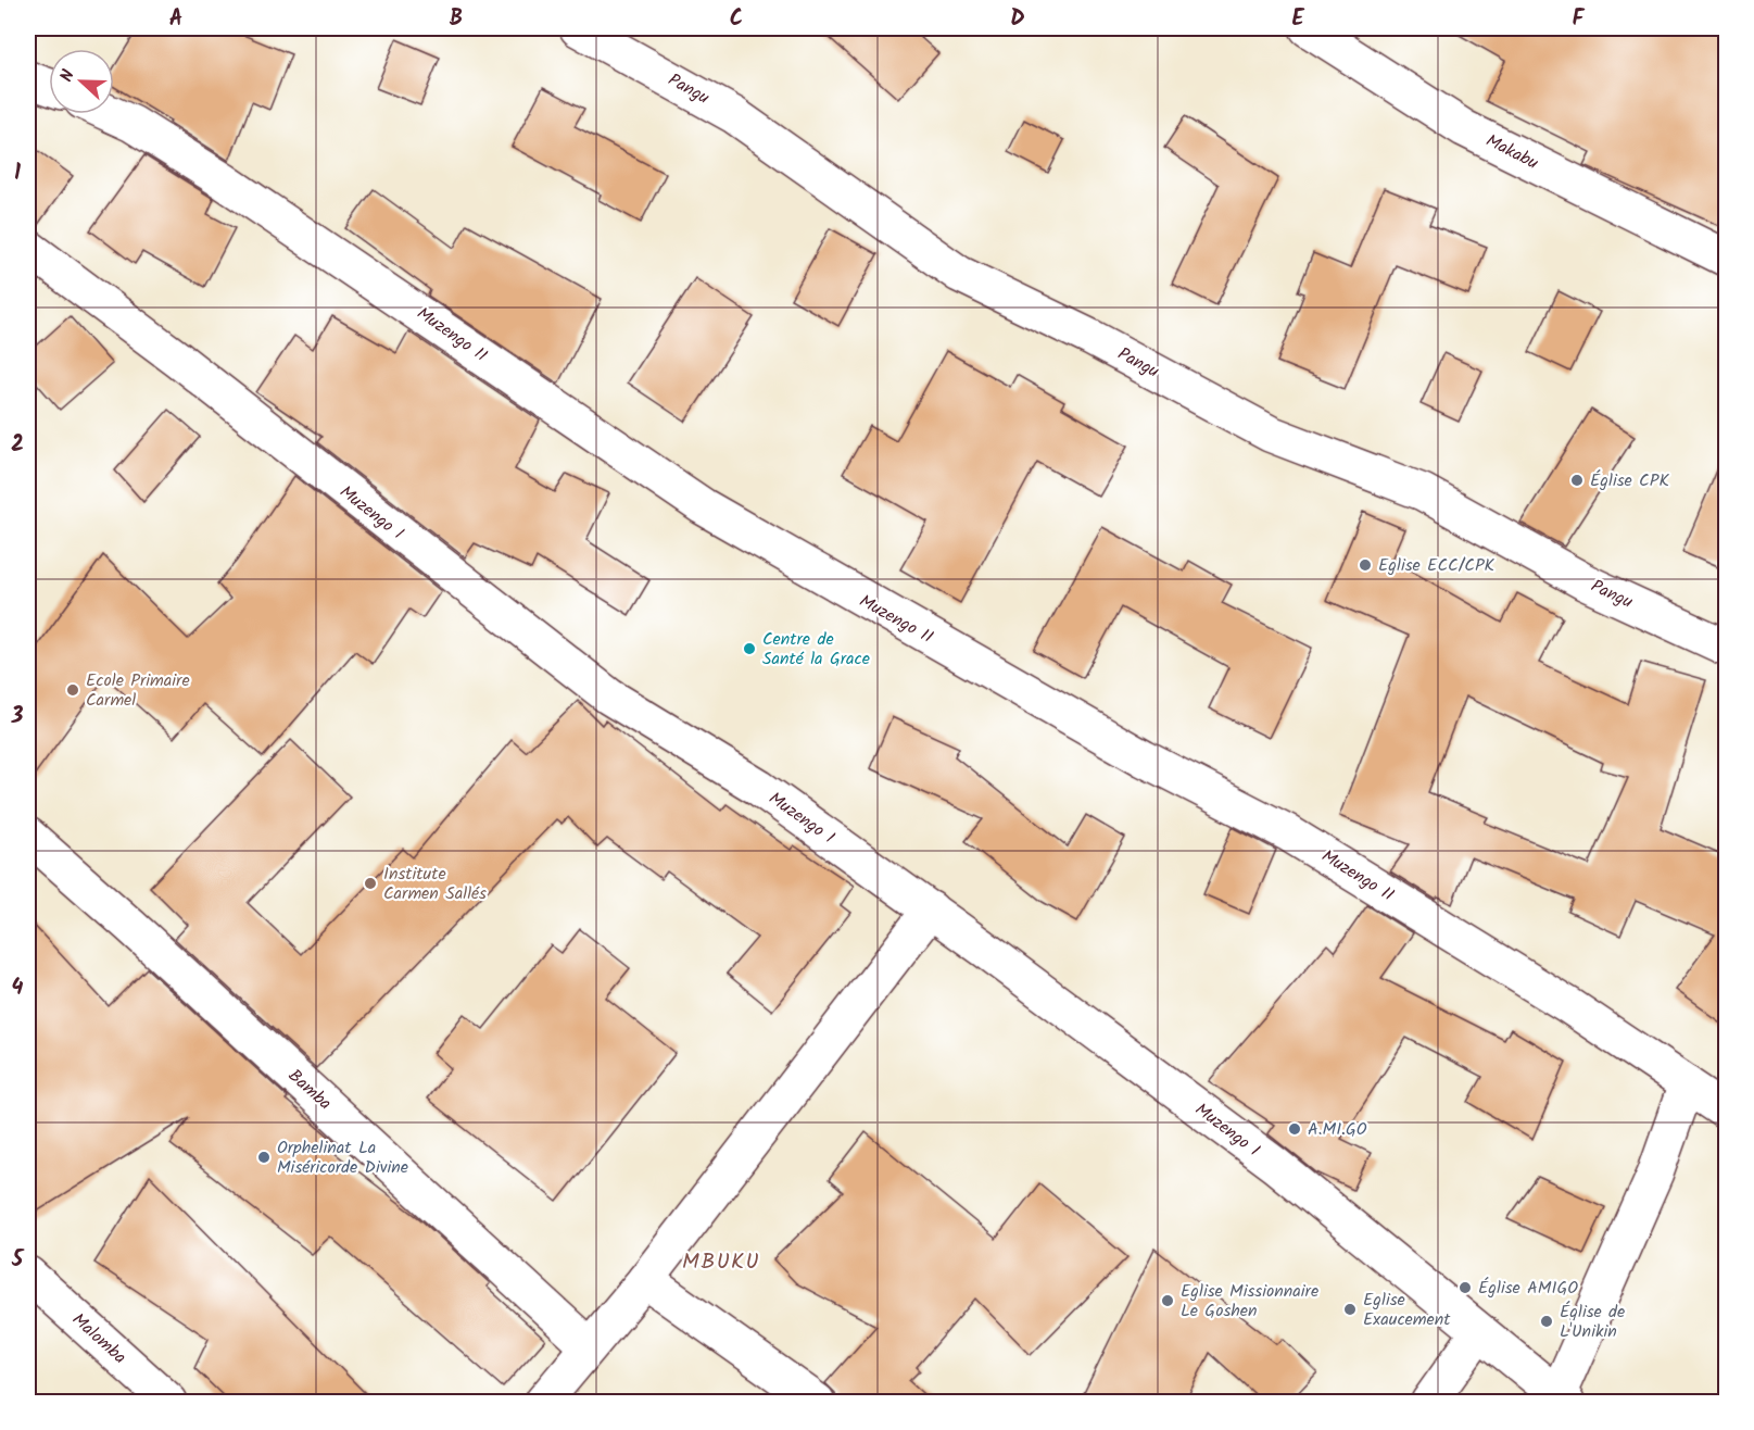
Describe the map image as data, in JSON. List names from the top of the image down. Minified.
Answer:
{"streets":{"street":["Pangu","Makabu","Muzengo II","Muzengo I","Bamba","Malomba"]},"districts":["MBUKU"],"places":["Église CPK","Eglise ECC/CPK","Centre de Santé la Grace","Ecole Primaire Carmel","Institute Carmen Sallés","A.MI.GO","Orphelinat La Miséricorde Divine","Église AMIGO","Eglise Missionnaire Le Goshen","Eglise Exaucement","Église de L'Unikin"],"north":"left","grid":{"columns":["A","B","C","D","E","F"],"rows":["1","2","3","4","5"]}}
